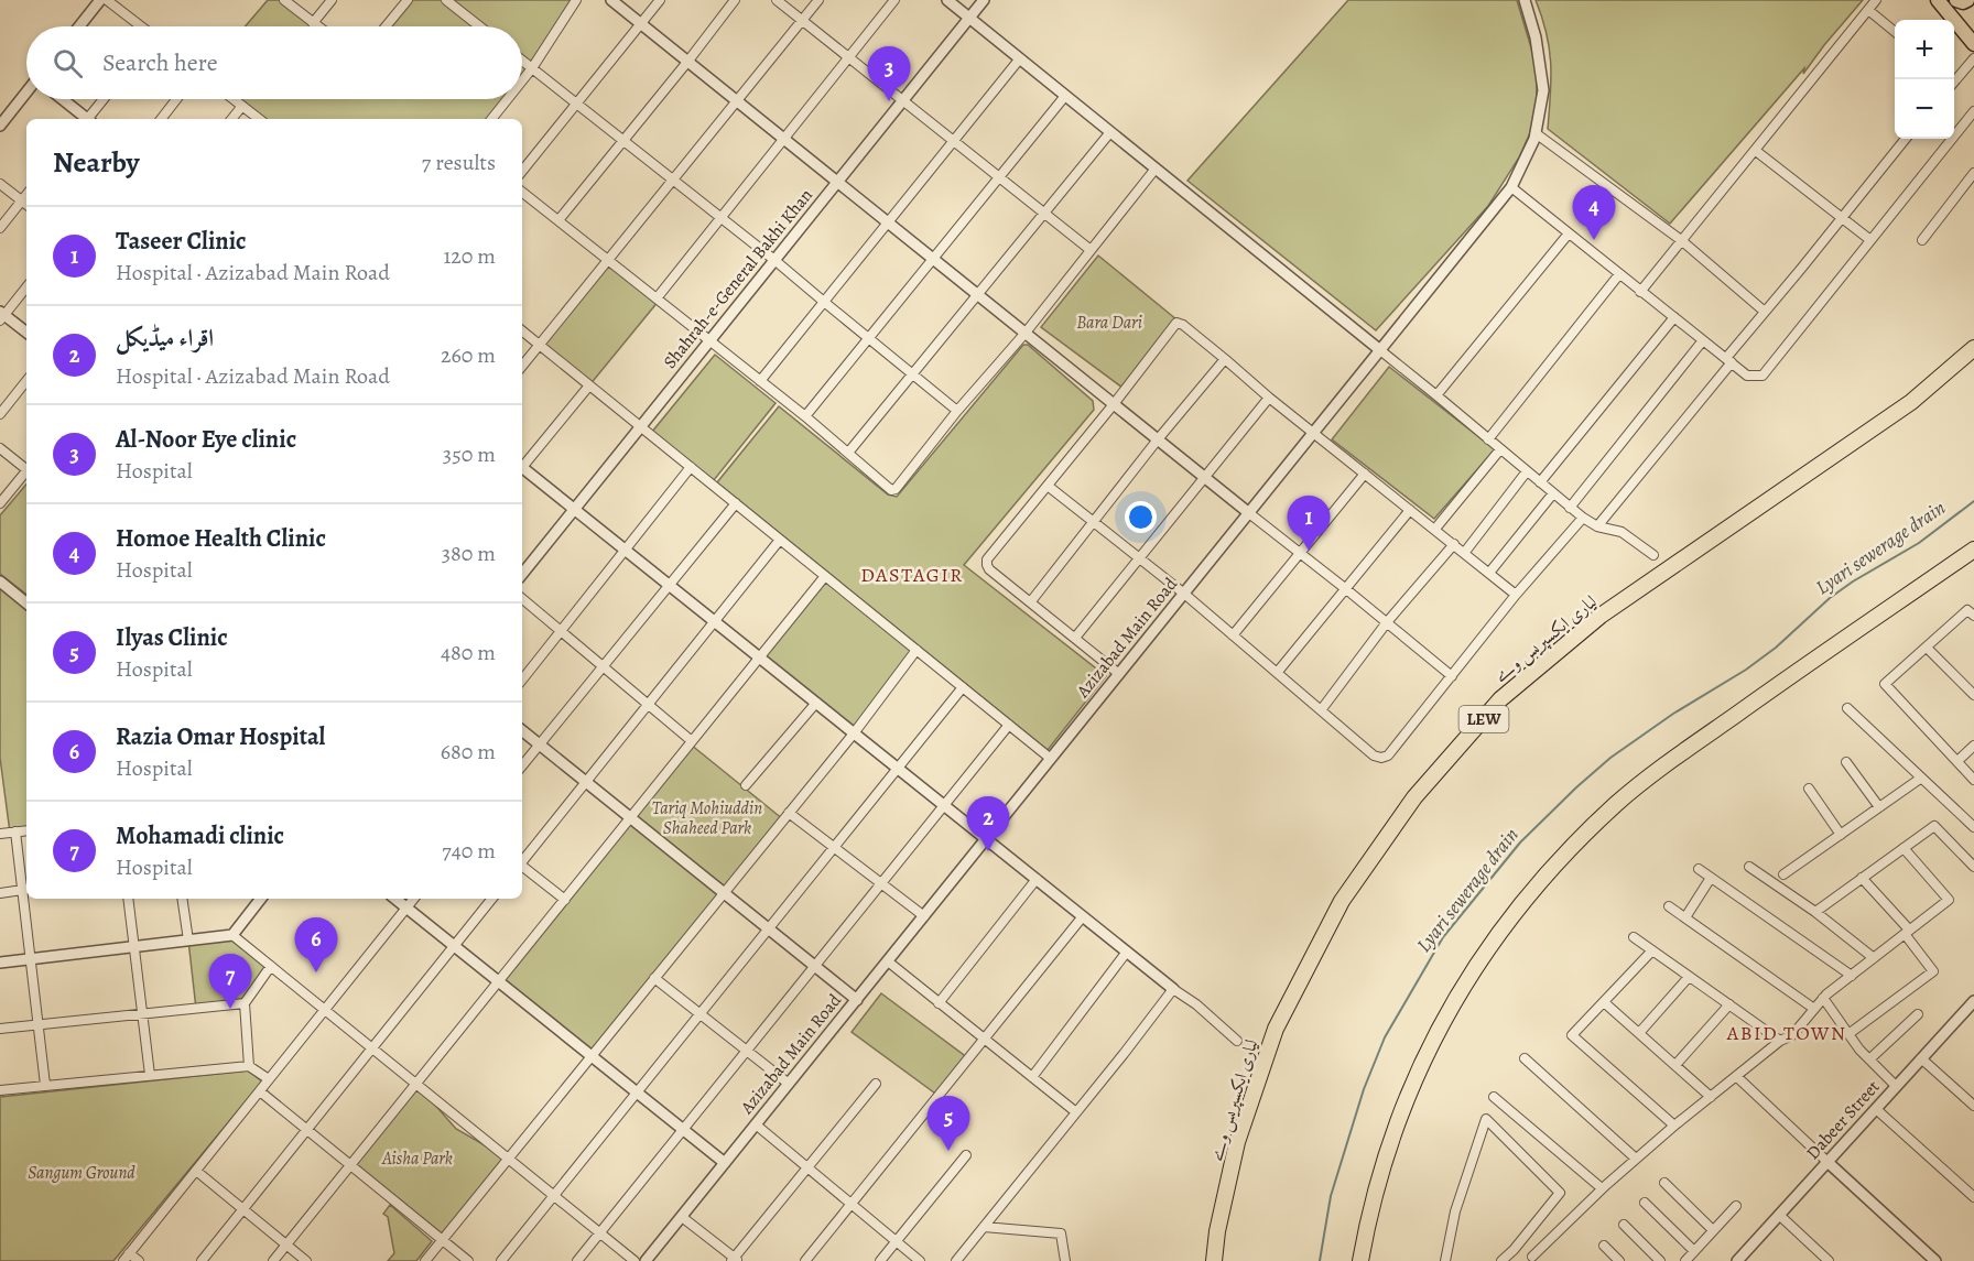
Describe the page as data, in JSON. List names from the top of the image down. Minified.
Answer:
{"streets":{"highway":["لیاری ایکسپریس وے","LEW"],"street":["Shahrah-e-General Bakhi Khan","Azizabad Main Road","Dabeer Street"]},"districts":["DASTAGIR","ABID TOWN"],"water":["Lyari sewerage drain"],"parks":["Bara Dari","Tariq Mohiuddin Shaheed Park","Aisha Park","Sangum Ground"],"page":{"map_buttons":["+","−"],"search":"Search here","pins":["3","4","1","2","6","7","5"],"heading":["Nearby","7 results"],"list":[{"mark":"1","name":"Taseer Clinic","note":"Hospital · Azizabad Main Road","value":"120 m"},{"mark":"2","name":"اقراء میڈیکل","note":"Hospital · Azizabad Main Road","value":"260 m"},{"mark":"3","name":"Al-Noor Eye clinic","note":"Hospital","value":"350 m"},{"mark":"4","name":"Homoe Health Clinic","note":"Hospital","value":"380 m"},{"mark":"5","name":"Ilyas Clinic","note":"Hospital","value":"480 m"},{"mark":"6","name":"Razia Omar Hospital","note":"Hospital","value":"680 m"},{"mark":"7","name":"Mohamadi clinic","note":"Hospital","value":"740 m"}]}}
